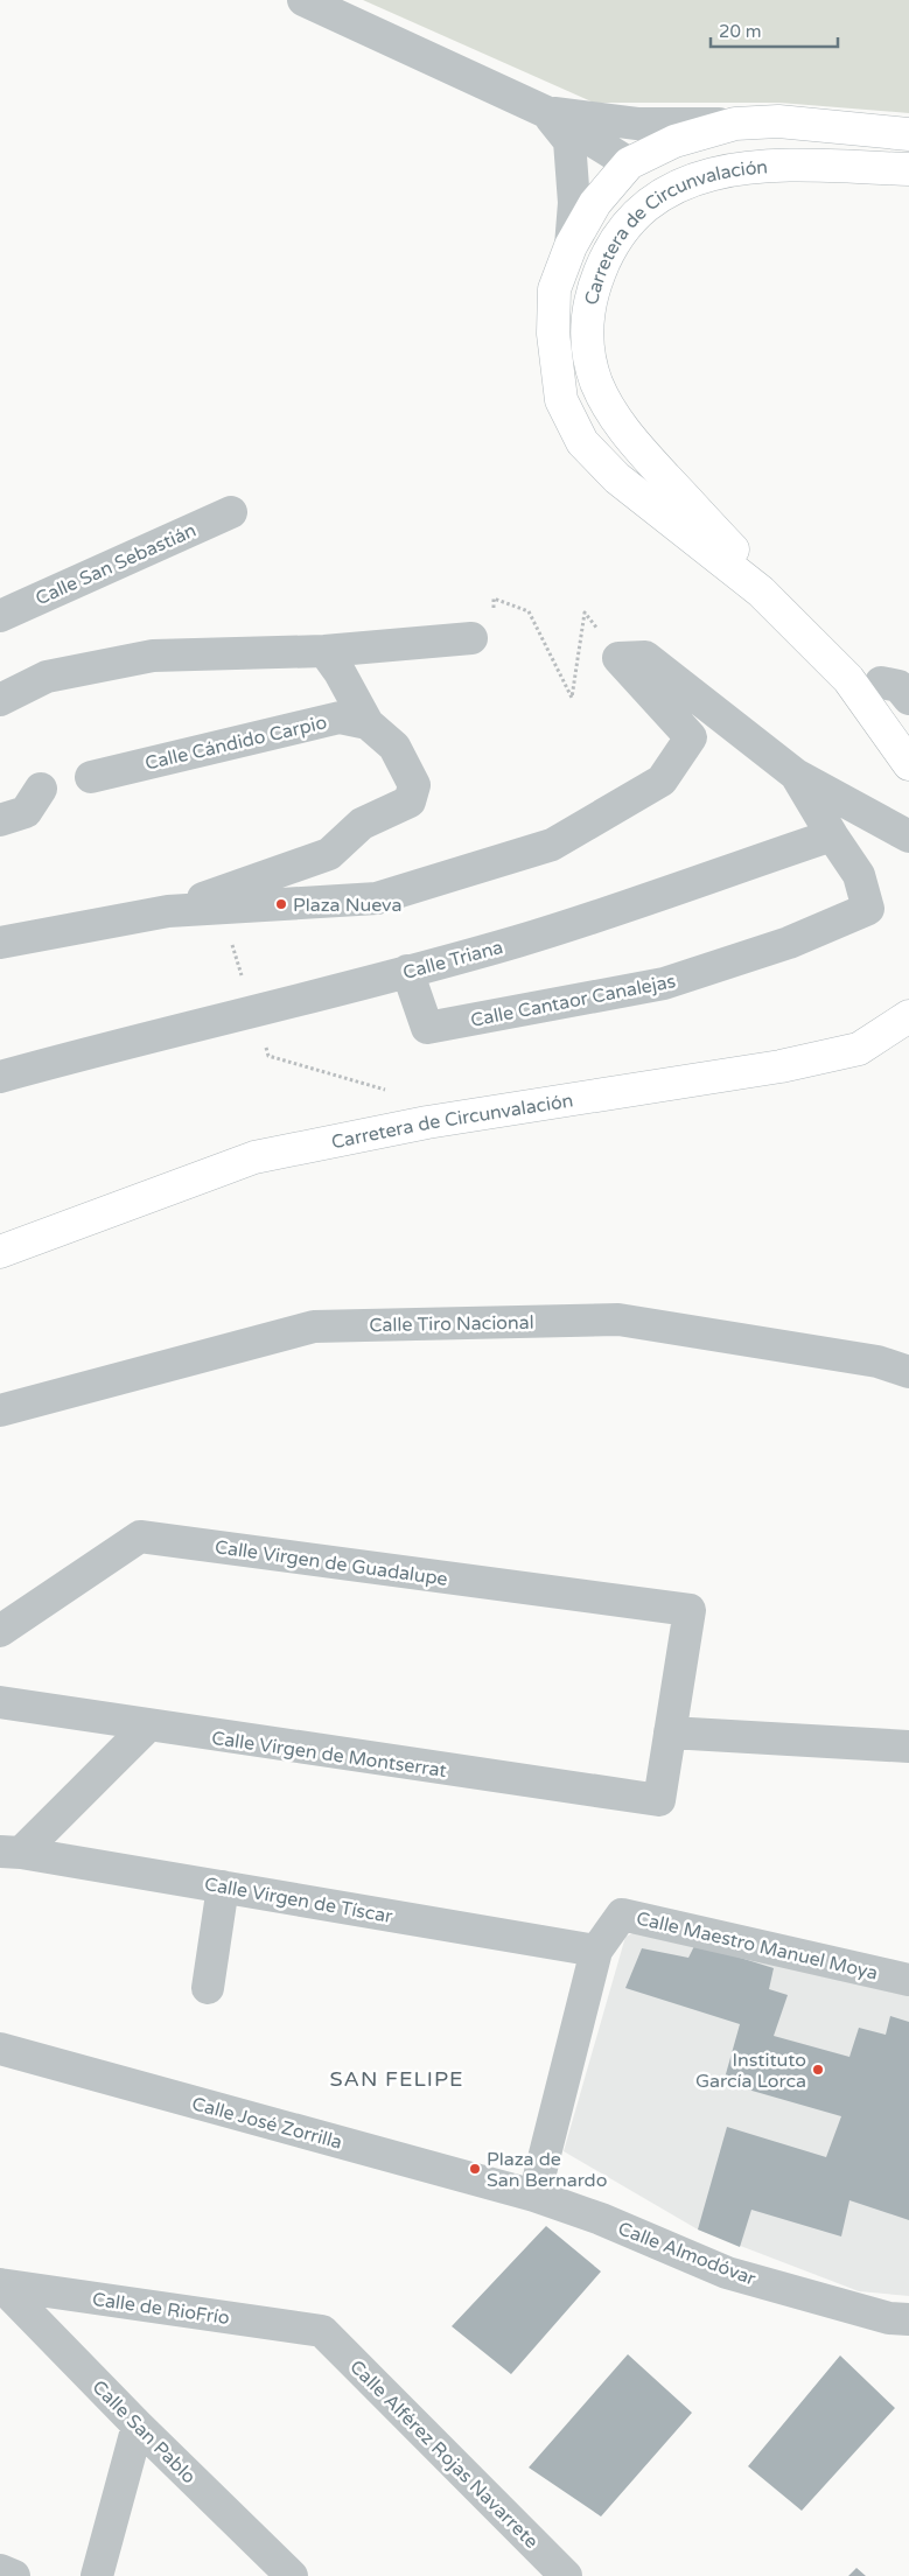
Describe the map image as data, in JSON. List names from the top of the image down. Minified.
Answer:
{"streets":{"main road":["Carretera de Circunvalación"],"street":["Calle San Sebastián","Calle Cándido Carpio","Calle Triana","Calle Cantaor Canalejas","Calle Tiro Nacional","Calle Virgen de Guadalupe","Calle Virgen de Montserrat","Calle Virgen de Tíscar","Calle Maestro Manuel Moya","Calle José Zorrilla","Calle Almodóvar","Calle de RioFrío","Calle San Pablo","Calle Alférez Rojas Navarrete"]},"crossings":[["Calle Triana","Calle Cantaor Canalejas"],["Calle Virgen de Guadalupe","Calle Virgen de Montserrat"],["Calle Virgen de Tíscar","Calle Maestro Manuel Moya"],["Calle Maestro Manuel Moya","Calle José Zorrilla"],["Calle Maestro Manuel Moya","Calle Almodóvar"],["Calle José Zorrilla","Calle Almodóvar"],["Calle de RioFrío","Calle San Pablo"],["Calle de RioFrío","Calle Alférez Rojas Navarrete"]],"districts":["SAN FELIPE"],"places":["Plaza Nueva","Instituto García Lorca","Plaza de San Bernardo"],"scale_bar":"20 m"}
